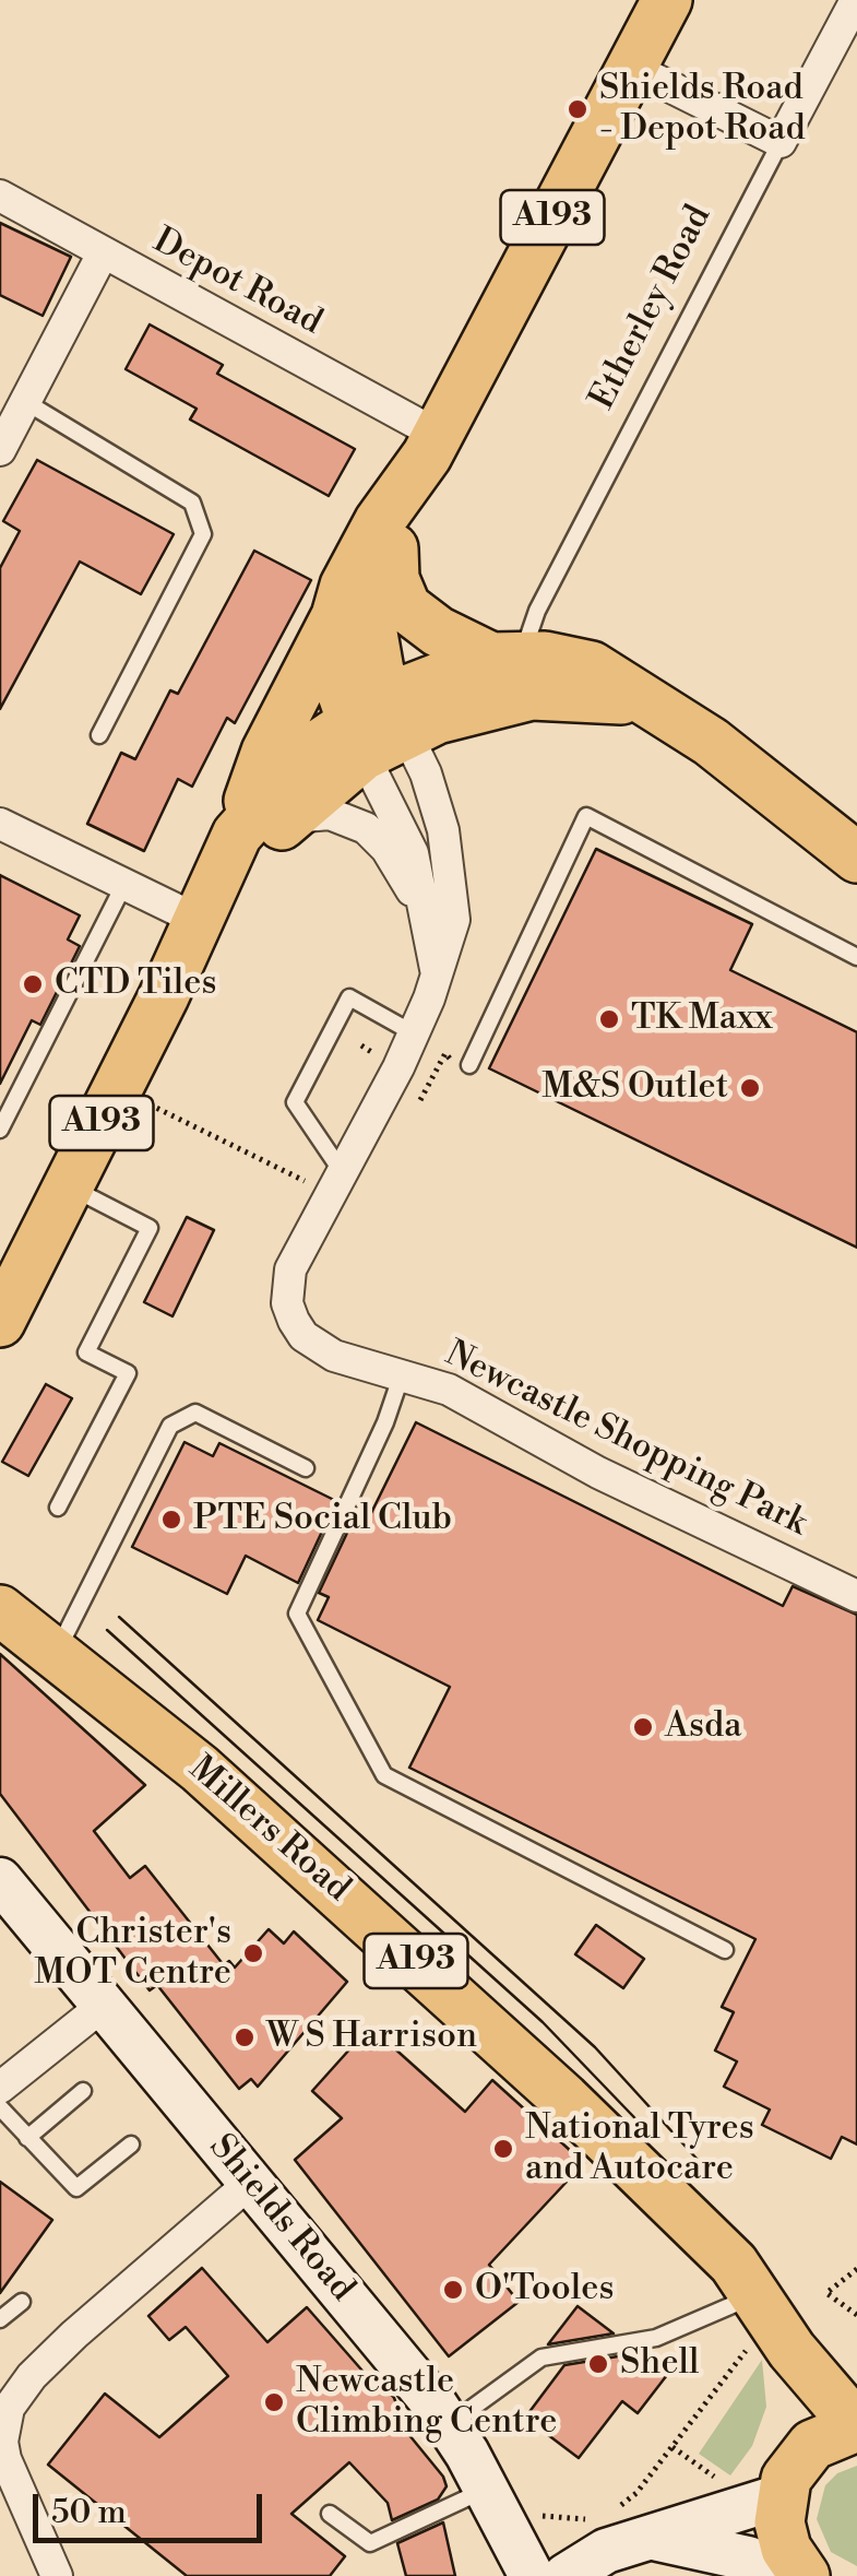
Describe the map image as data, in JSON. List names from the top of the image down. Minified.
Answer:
{"streets":{"main road":["A193","Millers Road","Shields Road"],"street":["Depot Road","Etherley Road","Newcastle Shopping Park"]},"crossings":[["A193","Depot Road"],["A193","Newcastle Shopping Park"],["A193","Millers Road"]],"places":["Shields Road - Depot Road","CTD Tiles","TK Maxx","M&S Outlet","PTE Social Club","Asda","Christer's MOT Centre","W S Harrison","National Tyres and Autocare","O'Tooles","Shell","Newcastle Climbing Centre"],"scale_bar":"50 m"}
